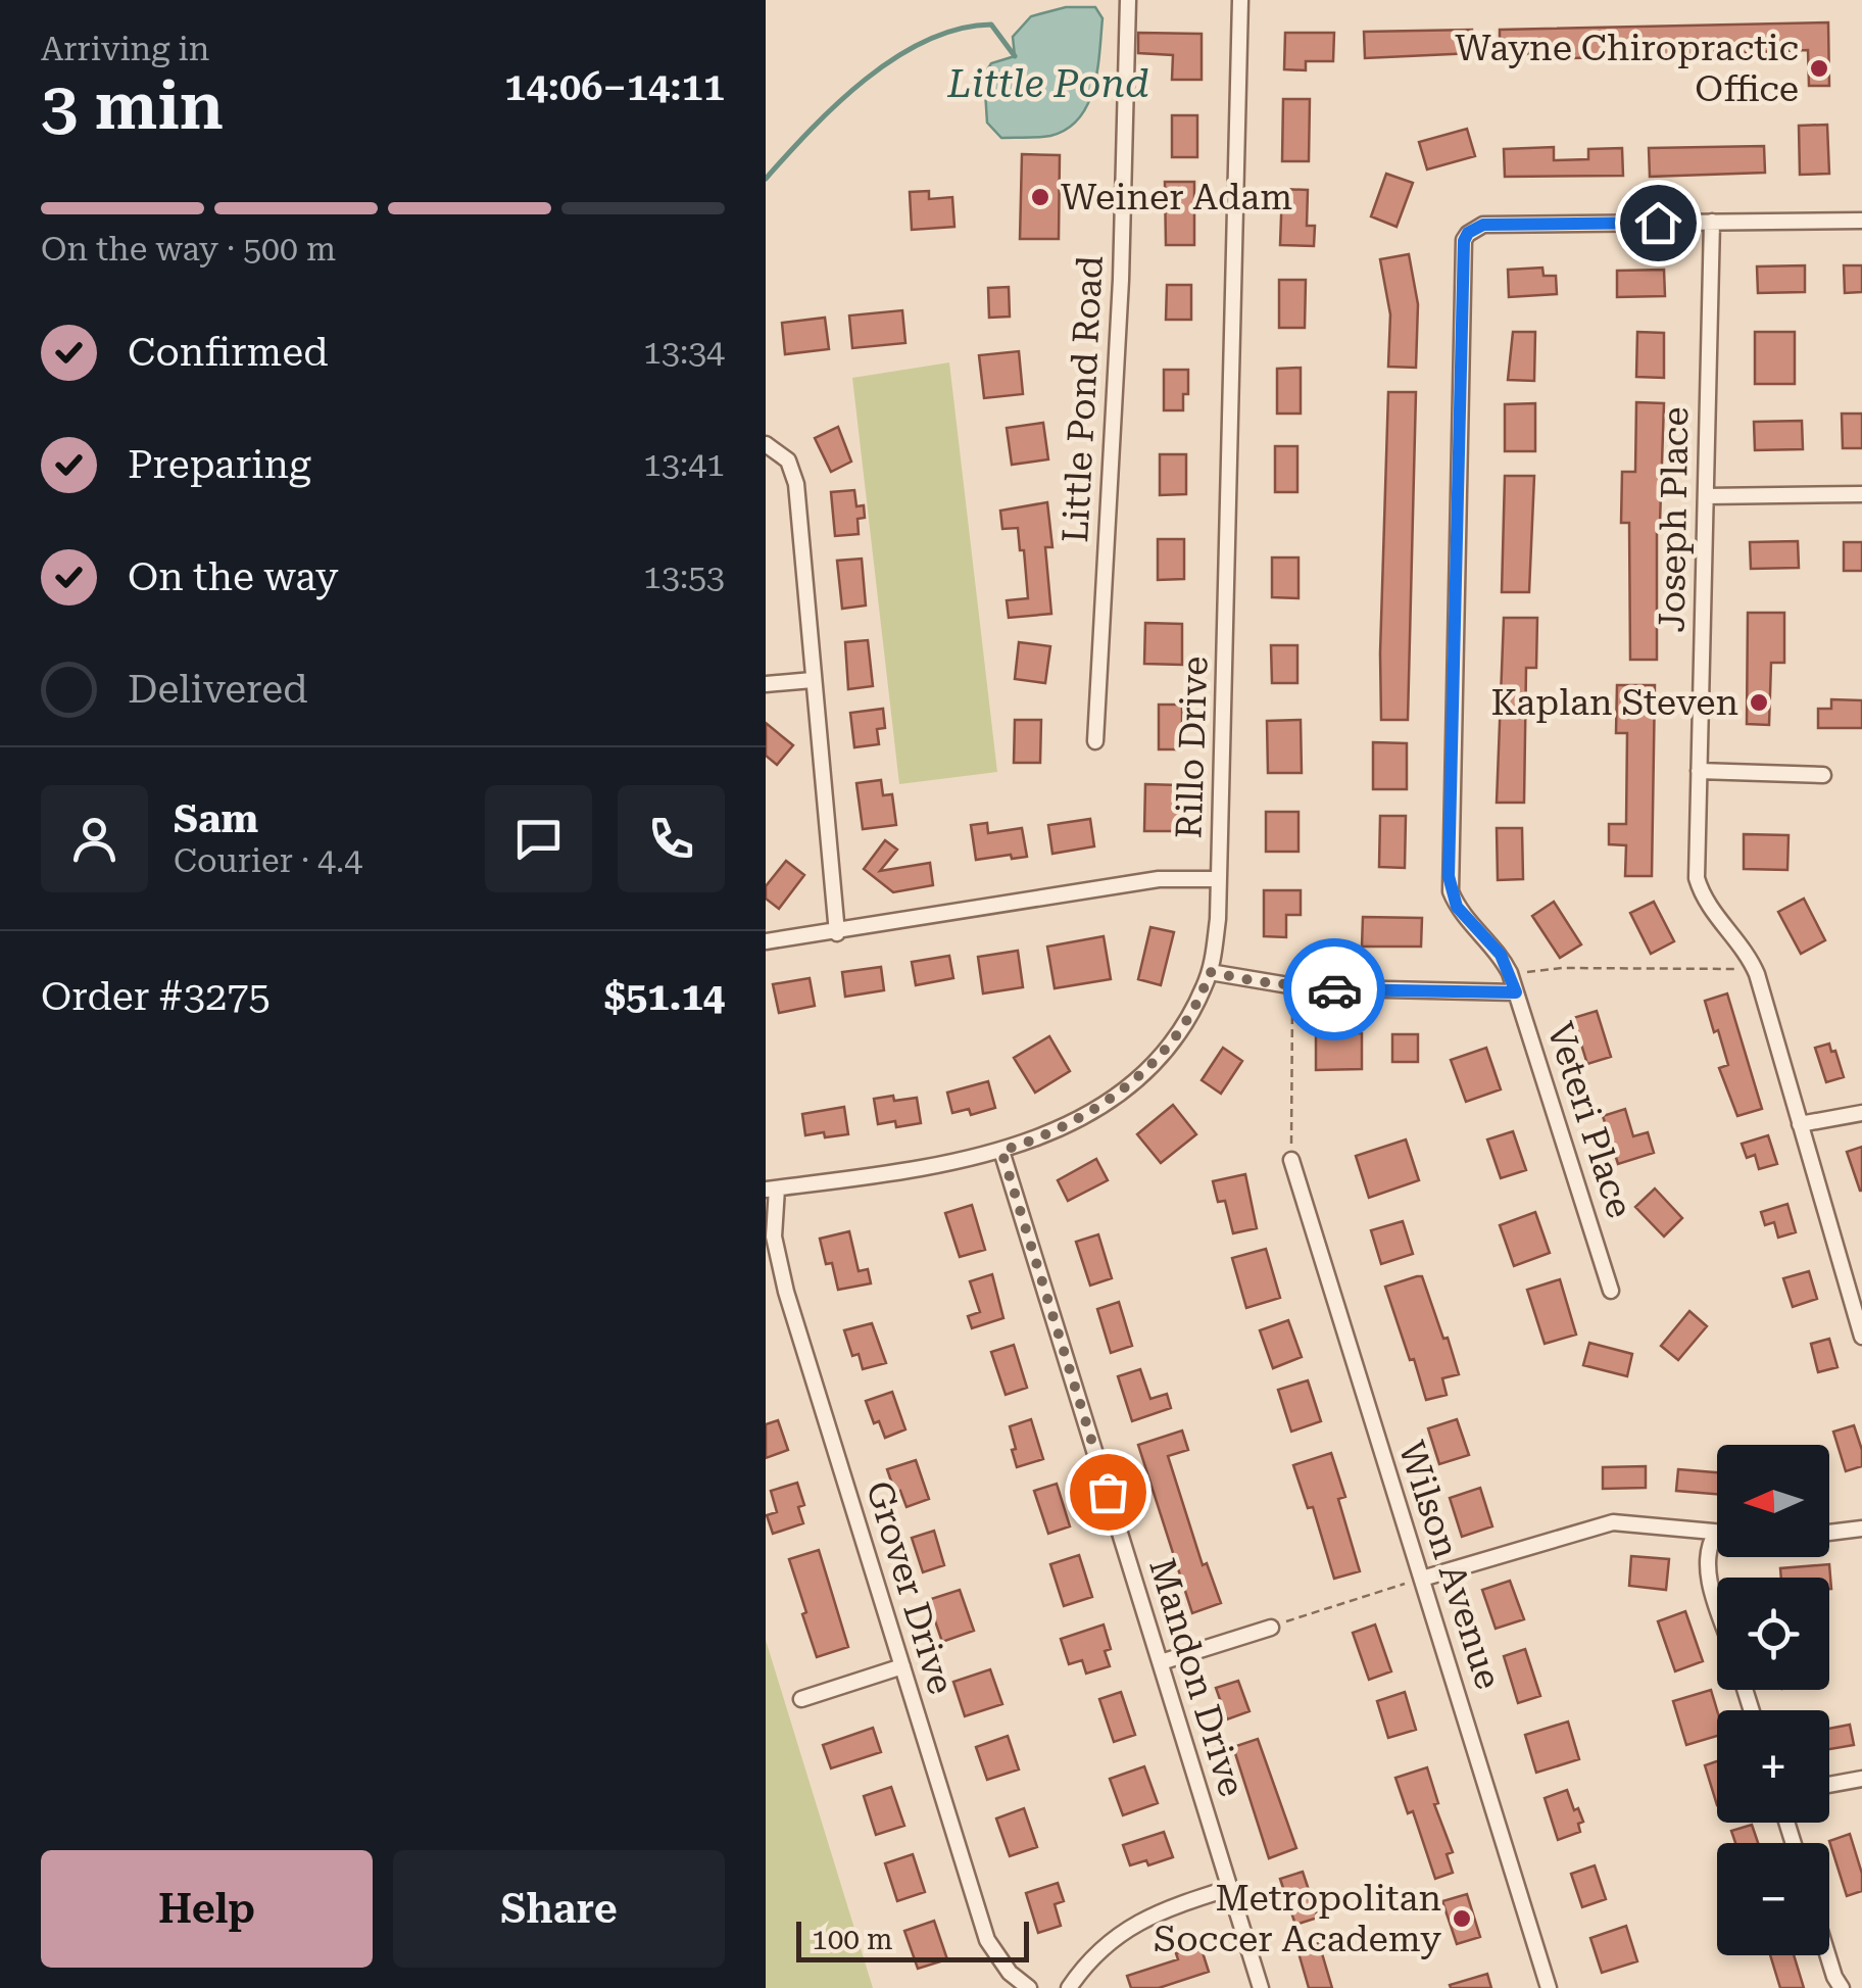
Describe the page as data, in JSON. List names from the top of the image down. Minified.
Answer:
{"streets":{"street":["Little Pond Road","Joseph Place","Rillo Drive","Veteri Place","Wilson Avenue","Grover Drive","Mandon Drive"]},"crossings":[["Joseph Place","Veteri Place"],["Rillo Drive","Grover Drive"],["Rillo Drive","Mandon Drive"]],"water":["Little Pond"],"places":["Wayne Chiropractic Office","Weiner Adam","Kaplan Steven","Metropolitan Soccer Academy"],"scale_bar":"100 m","north":"left","page":{"heading":["3 min","Arriving in","14:06–14:11"],"panel":["Sam","Courier · 4.4","Order #3275","$51.14"],"bar":"On the way · 500 m","list":[["Confirmed","13:34"],["Preparing","13:41"],["On the way","13:53"],"Delivered"],"map_buttons":["+","−"],"buttons":["Help","Share"],"scale":"100 m"}}
